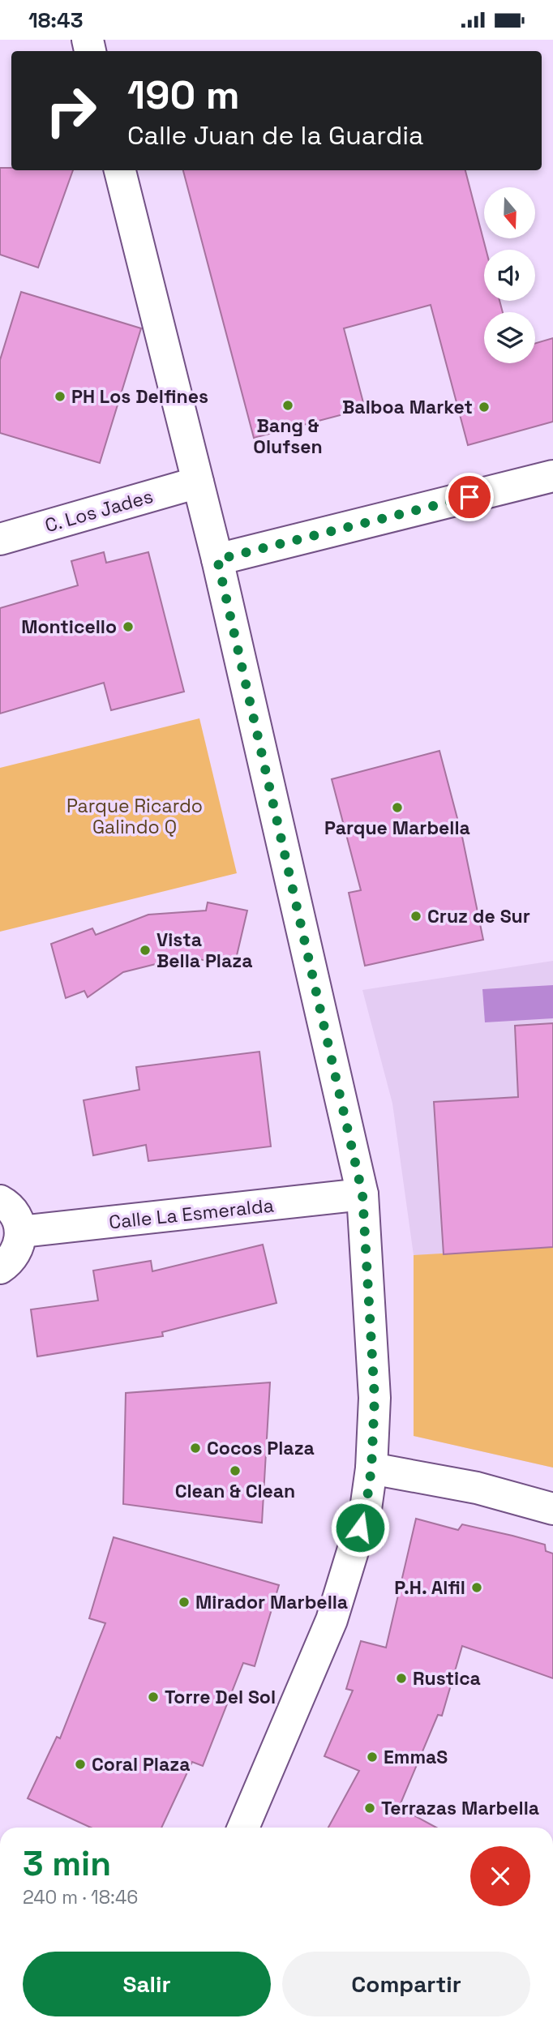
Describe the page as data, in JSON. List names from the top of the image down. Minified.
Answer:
{"streets":{"street":["C. Los Jades","Calle La Esmeralda"]},"parks":["Parque Ricardo Galindo Q"],"places":["PH Los Delfines","Bang & Olufsen","Balboa Market","Monticello","Parque Marbella","Cruz de Sur","Vista Bella Plaza","Cocos Plaza","Clean & Clean","P.H. Alfil","Mirador Marbella","Rustica","Torre Del Sol","EmmaS","Coral Plaza","Terrazas Marbella"],"north":"bottom","page":{"status":"18:43","turn":["190 m","Calle Juan de la Guardia"],"heading":["3 min","240 m · 18:46"],"buttons":["Salir","Compartir"]}}
